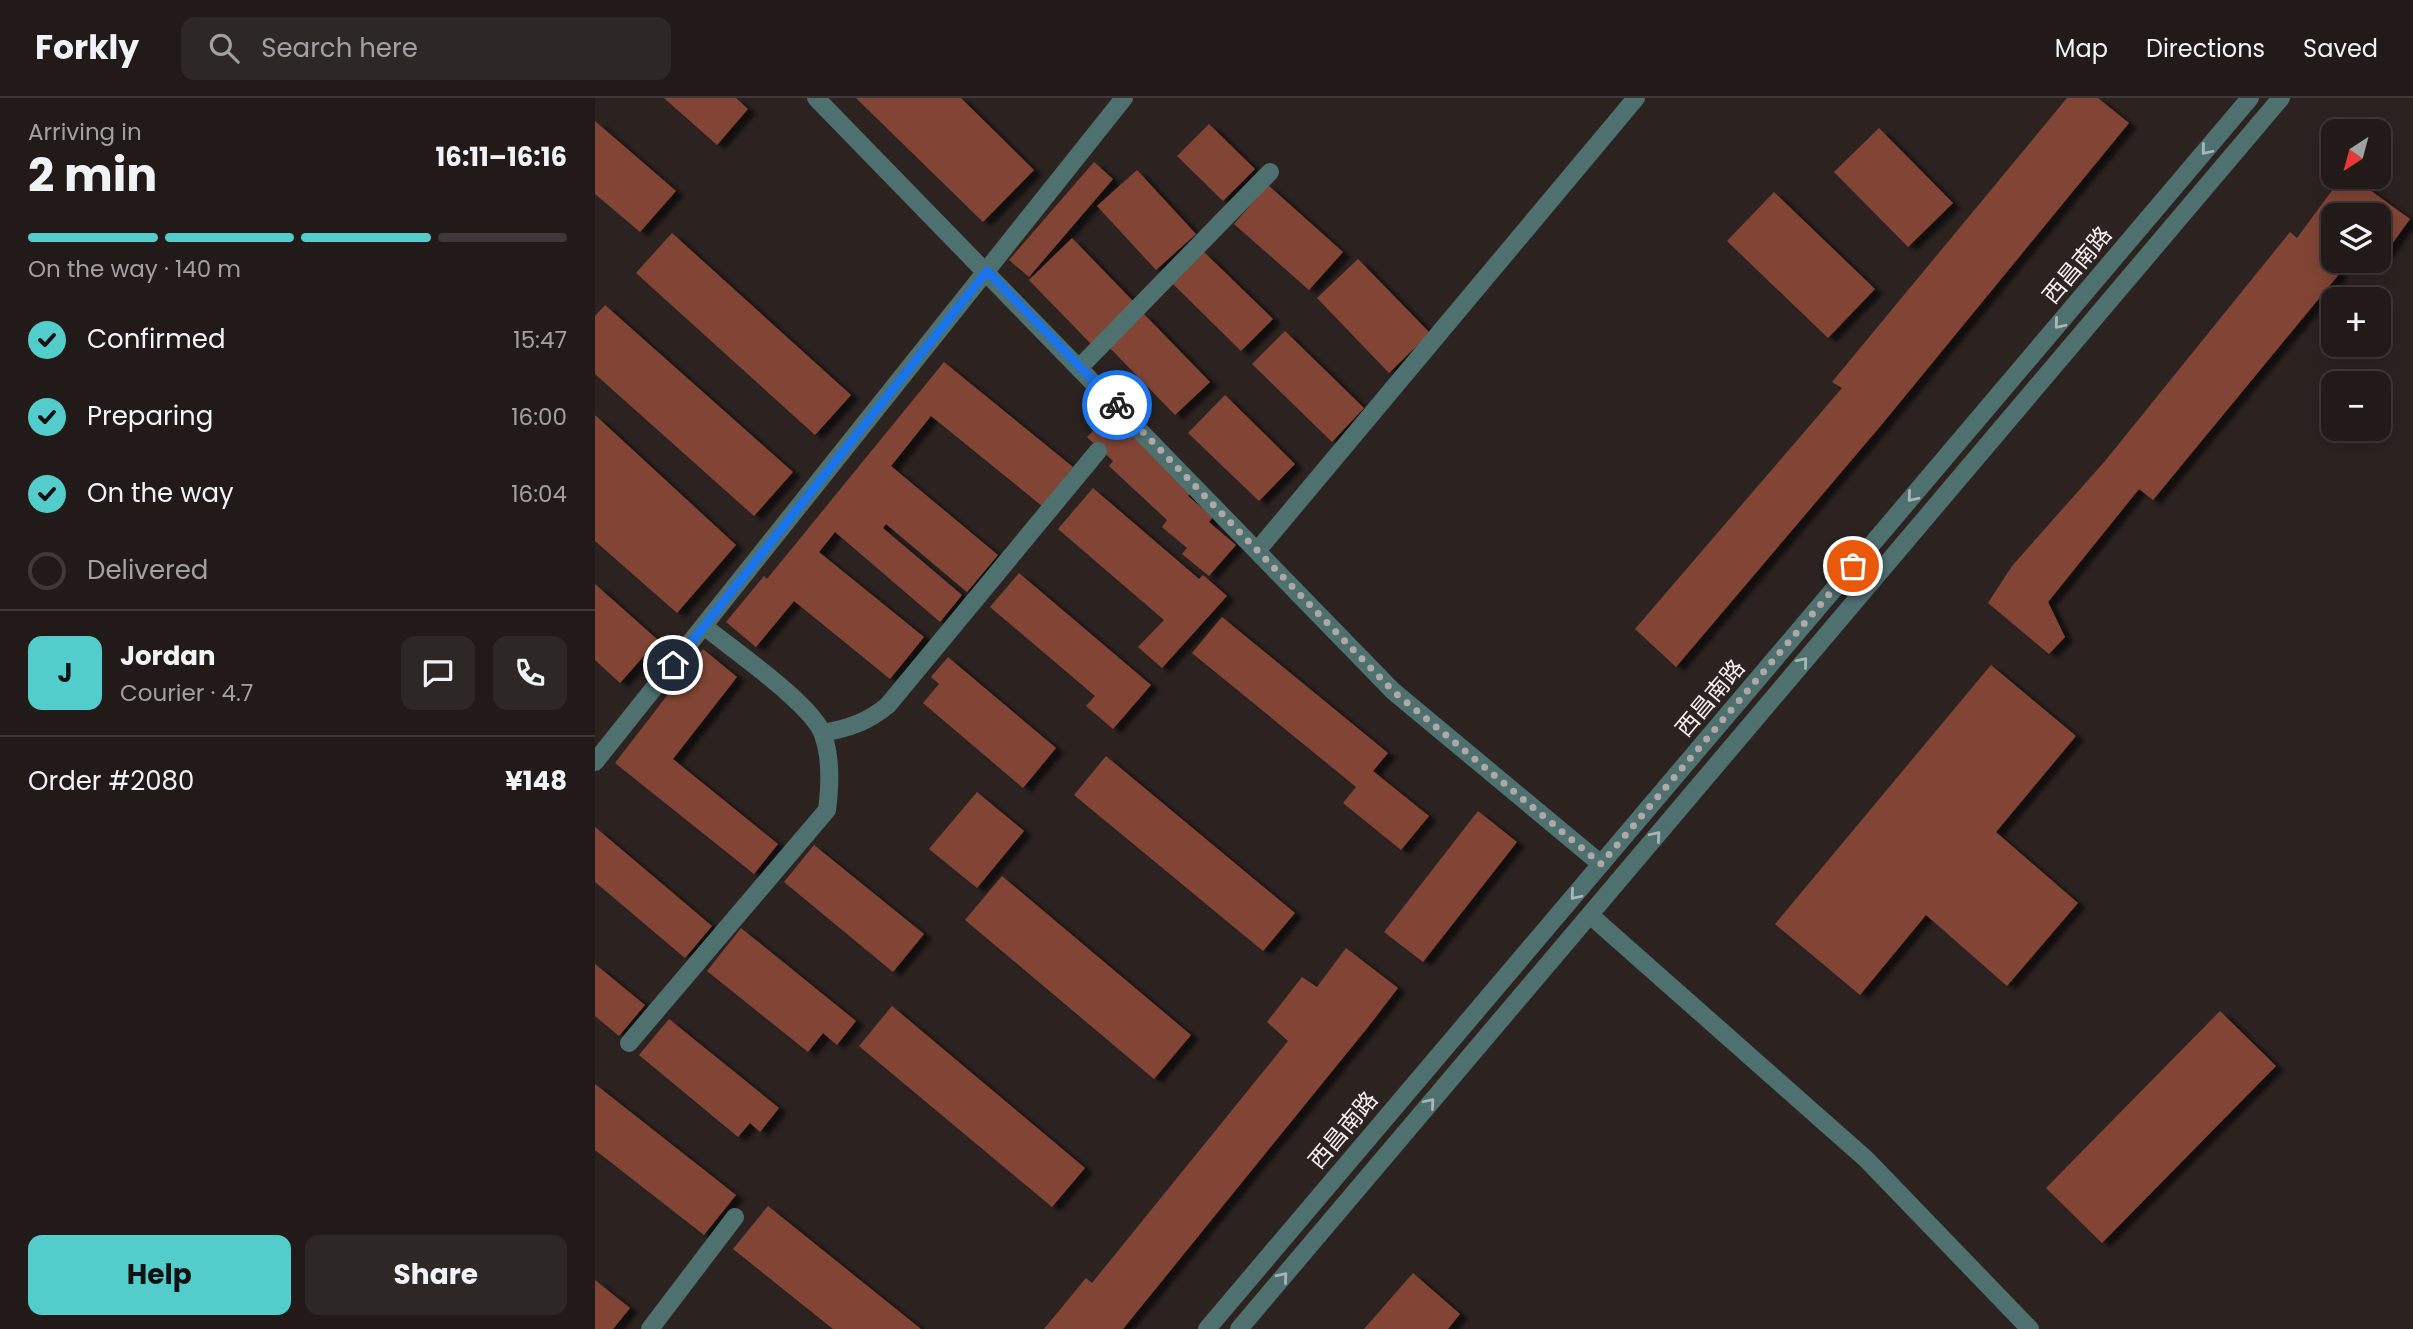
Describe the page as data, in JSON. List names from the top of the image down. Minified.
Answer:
{"streets":{"street":["西昌南路"]},"north":"bottom left","page":{"header":"Forkly","search":"Search here","nav":["Map","Directions","Saved"],"heading":["2 min","Arriving in","16:11–16:16"],"panel":["Jordan","Courier · 4.7","Order #2080","¥148"],"map_buttons":["+","−"],"bar":"On the way · 140 m","list":[["Confirmed","15:47"],["Preparing","16:00"],["On the way","16:04"],"Delivered"],"round":"J","buttons":["Help","Share"]}}
